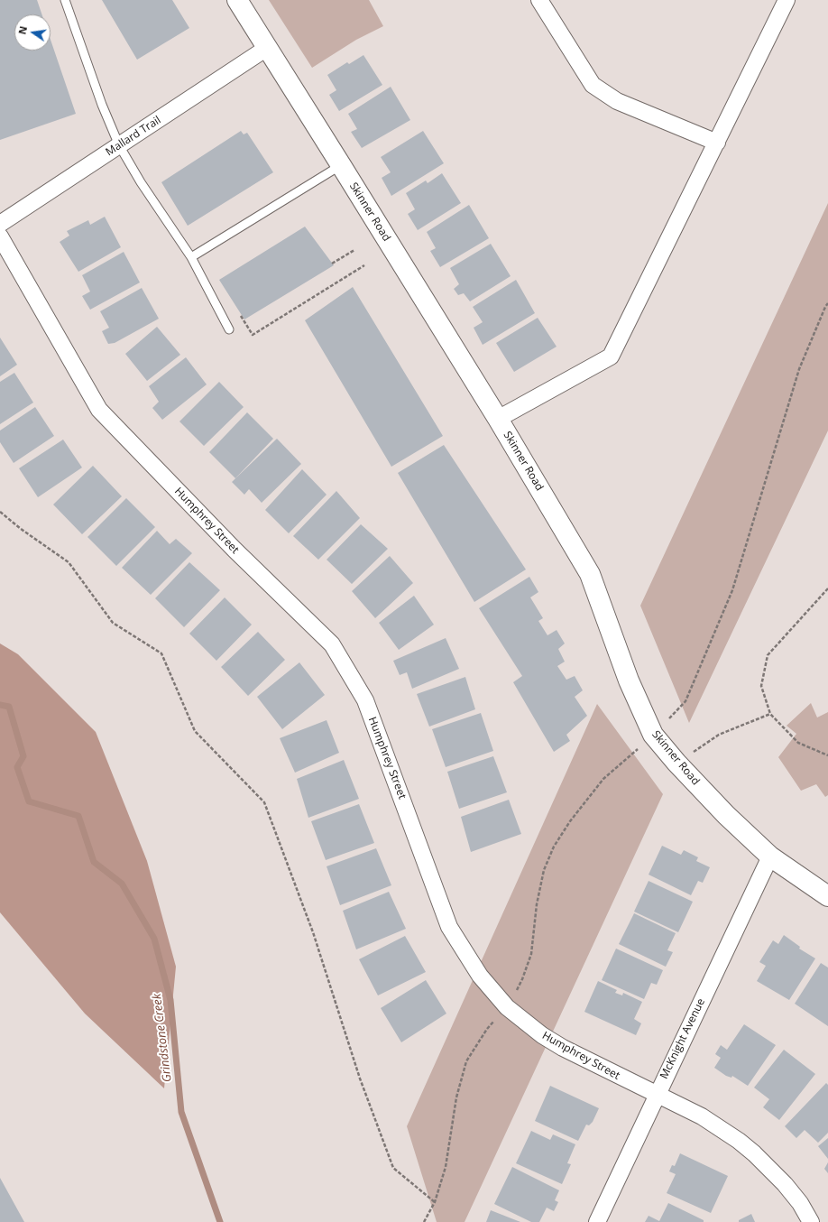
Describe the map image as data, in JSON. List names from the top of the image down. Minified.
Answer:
{"streets":{"street":["Mallard Trail","Skinner Road","Humphrey Street","McKnight Avenue"]},"crossings":[["Mallard Trail","Skinner Road"],["Skinner Road","McKnight Avenue"],["Humphrey Street","McKnight Avenue"]],"water":["Grindstone Creek"],"north":"left"}
